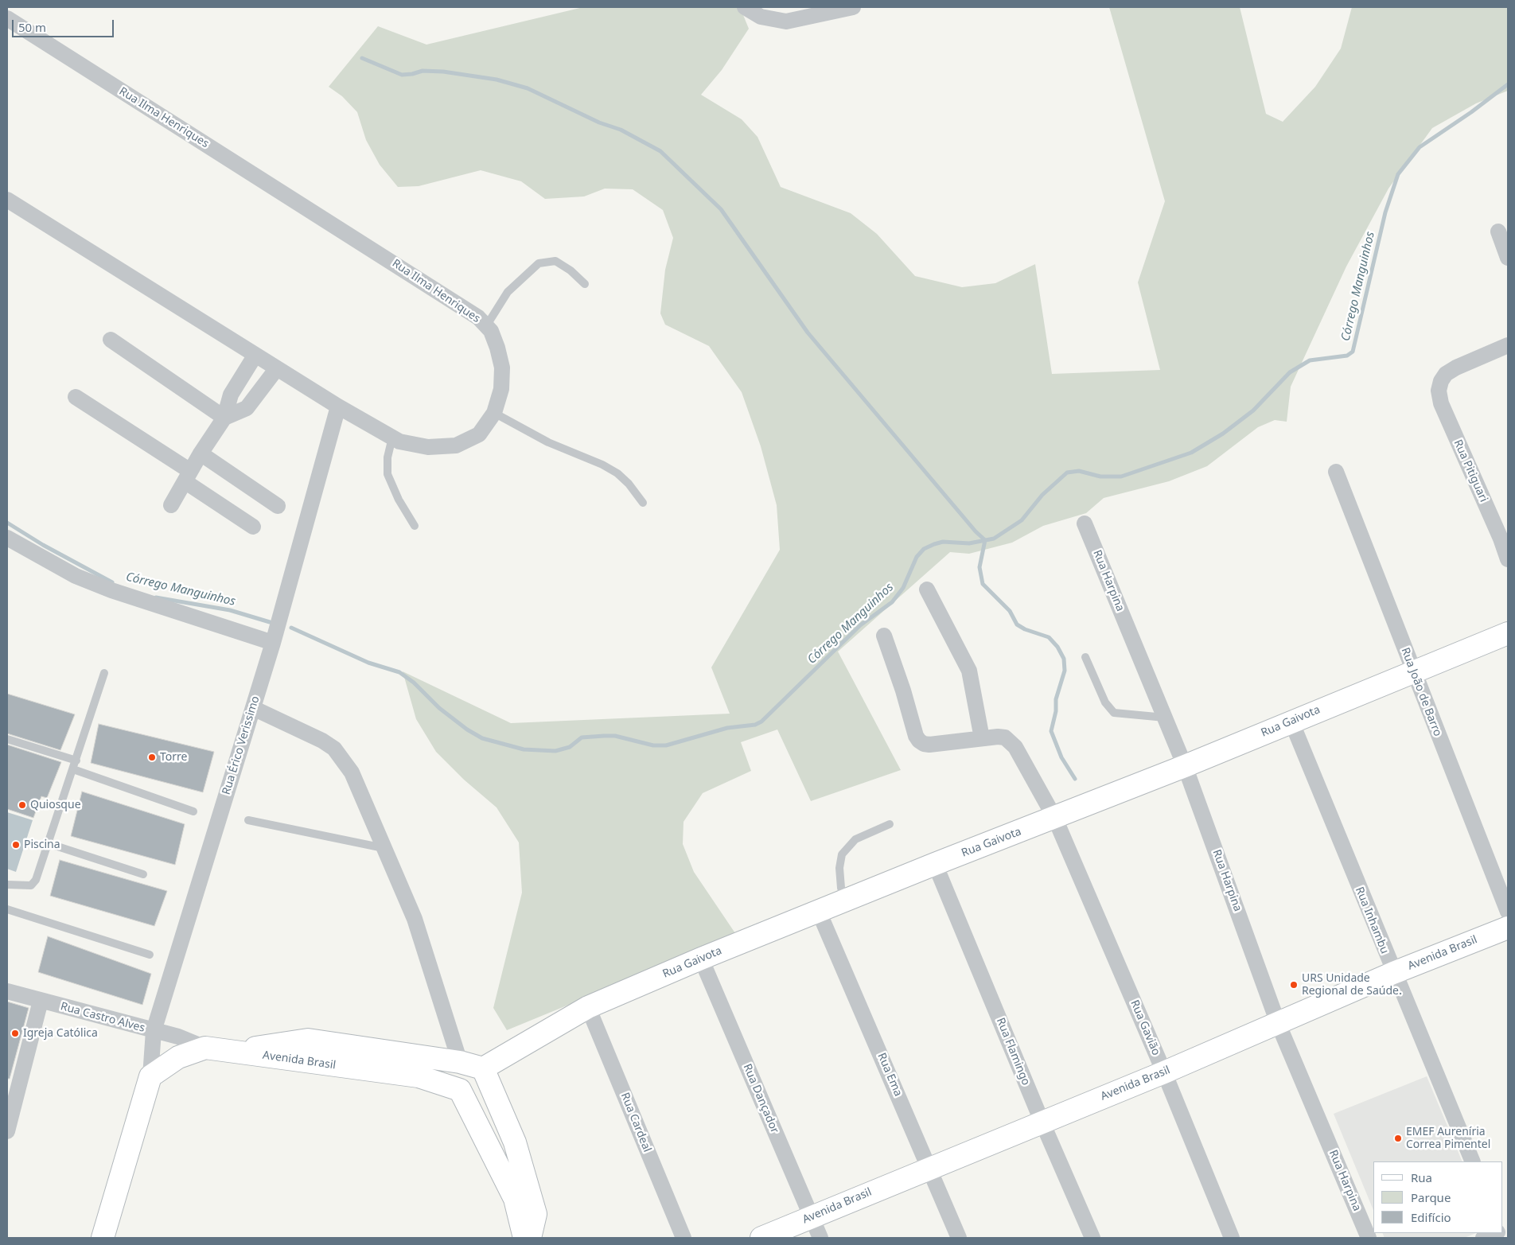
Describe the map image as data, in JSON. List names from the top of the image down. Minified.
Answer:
{"streets":{"street":["Rua Ilma Henriques","Rua Pitiguari","Rua Harpina","Rua João de Barro","Rua Gaivota","Rua Érico Verissimo","Rua Inhambu","Avenida Brasil","Rua Castro Alves","Rua Gavião","Rua Flamingo","Rua Ema","Rua Dançador","Rua Cardeal"]},"crossings":[["Rua Ilma Henriques","Rua Érico Verissimo"],["Rua Harpina","Rua Gaivota"],["Rua Harpina","Avenida Brasil"],["Rua João de Barro","Rua Gaivota"],["Rua Gaivota","Rua Inhambu"],["Rua Gaivota","Rua Gavião"],["Rua Gaivota","Rua Flamingo"],["Rua Gaivota","Rua Ema"],["Rua Gaivota","Rua Dançador"],["Rua Gaivota","Rua Cardeal"],["Rua Érico Verissimo","Rua Castro Alves"],["Rua Inhambu","Avenida Brasil"],["Avenida Brasil","Rua Castro Alves"],["Avenida Brasil","Rua Gavião"],["Avenida Brasil","Rua Flamingo"],["Avenida Brasil","Rua Ema"],["Avenida Brasil","Rua Dançador"]],"water":["Córrego Manguinhos"],"places":["Torre","Quiosque","Piscina","URS Unidade Regional de Saúde.","Igreja Católica","EMEF Aureníria Correa Pimentel"],"legend":["Rua","Parque","Edifício"],"scale_bar":"50 m"}
